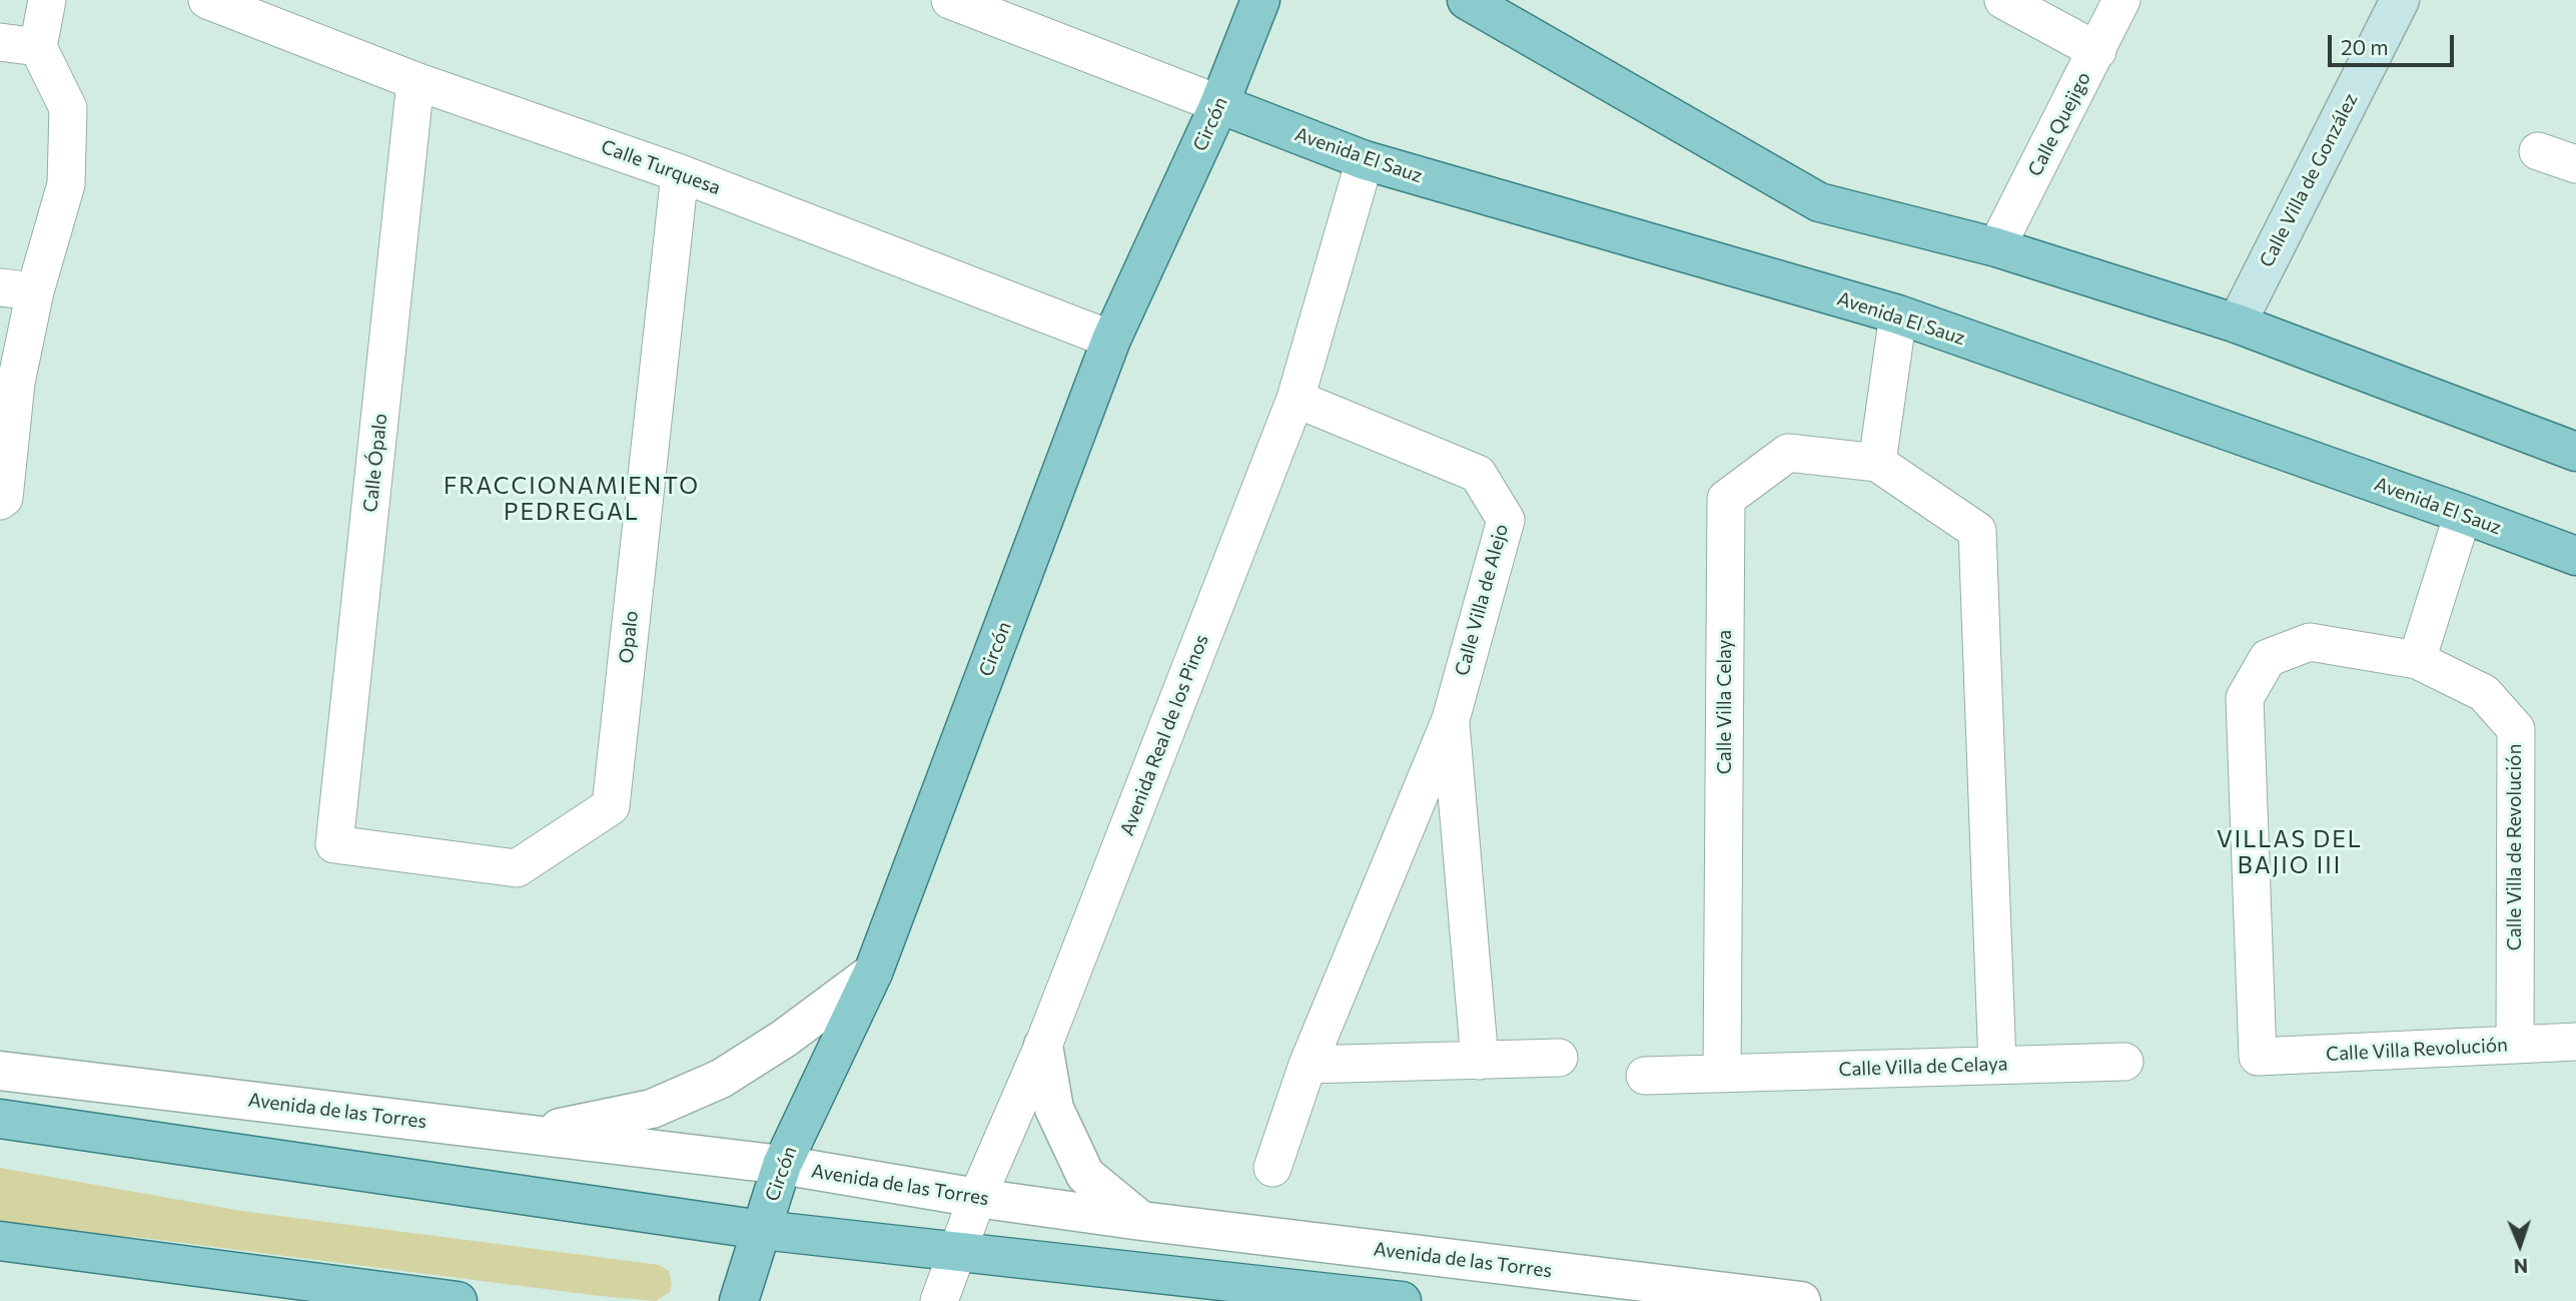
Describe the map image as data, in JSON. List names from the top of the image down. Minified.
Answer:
{"streets":{"main road":["Circón","Avenida El Sauz","Calle Villa de González"],"street":["Calle Quejigo","Calle Turquesa","Calle Ópalo","Calle Villa de Alejo","Opalo","Calle Villa Celaya","Avenida Real de los Pinos","Calle Villa de Revolución","Calle Villa Revolución","Calle Villa de Celaya","Avenida de las Torres"]},"crossings":[["Circón","Avenida El Sauz"],["Circón","Calle Turquesa"],["Circón","Avenida de las Torres"],["Avenida El Sauz","Avenida Real de los Pinos"],["Calle Turquesa","Calle Ópalo"],["Calle Turquesa","Opalo"],["Calle Ópalo","Opalo"],["Calle Villa de Alejo","Avenida Real de los Pinos"],["Calle Villa Celaya","Calle Villa de Celaya"],["Avenida Real de los Pinos","Avenida de las Torres"],["Calle Villa de Revolución","Calle Villa Revolución"]],"districts":["FRACCIONAMIENTO PEDREGAL","VILLAS DEL BAJIO III"],"scale_bar":"20 m","north":"bottom"}
